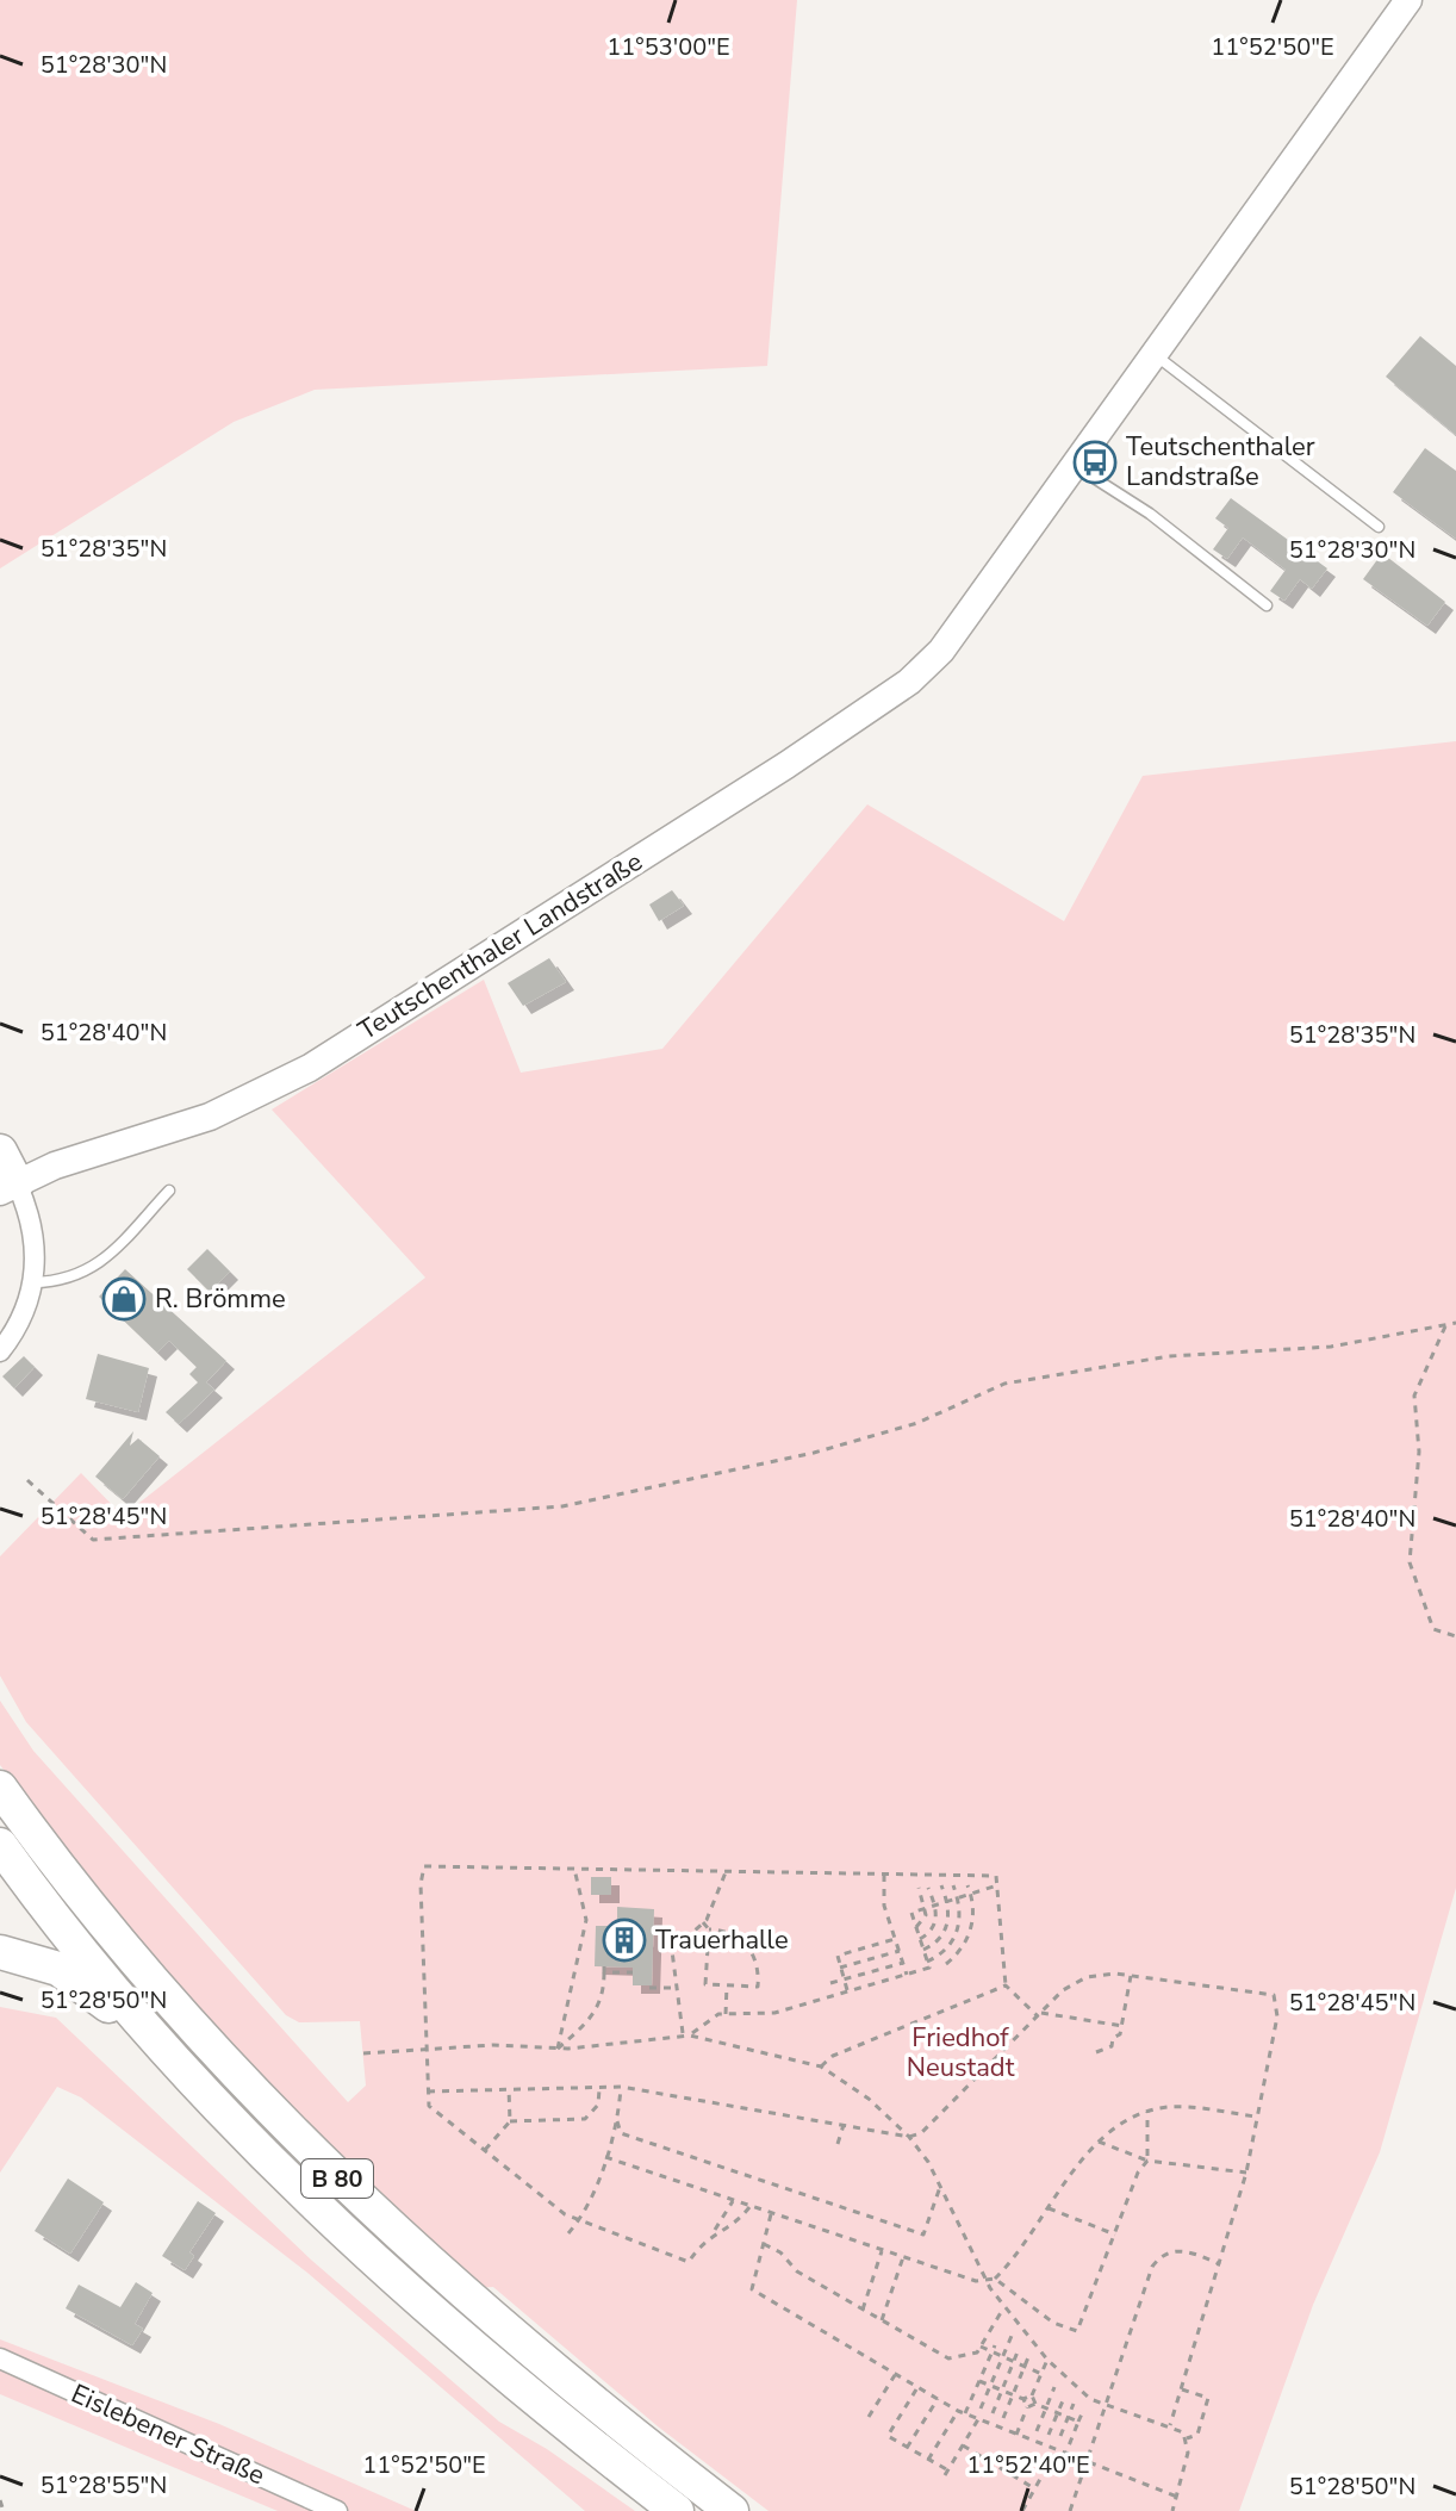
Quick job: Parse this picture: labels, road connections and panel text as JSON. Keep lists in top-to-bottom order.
{
  "streets": {
    "highway": ["B 80"],
    "street": ["Teutschenthaler Landstraße", "Eislebener Straße"]
  },
  "parks": ["Friedhof Neustadt"],
  "places": {
    "bus stop": ["Teutschenthaler Landstraße"],
    "shop": ["R. Brömme"],
    "building": ["Trauerhalle"]
  },
  "coordinates": [
    "11°53'00\"E",
    "11°52'50\"E",
    "51°28'30\"N",
    "51°28'35\"N",
    "51°28'40\"N",
    "51°28'45\"N",
    "51°28'50\"N",
    "11°52'40\"E",
    "51°28'55\"N"
  ]
}
